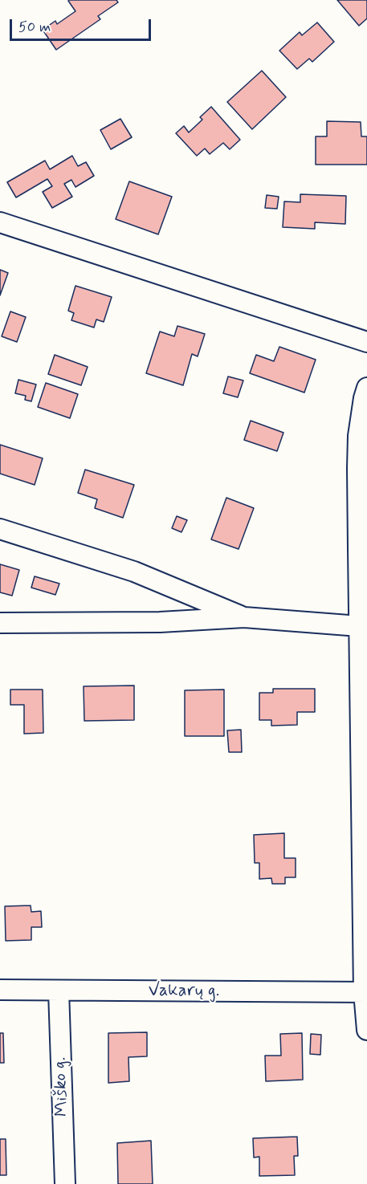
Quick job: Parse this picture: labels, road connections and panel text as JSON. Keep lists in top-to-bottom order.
{
  "streets": {
    "street": ["Vakarų g.", "Miško g."]
  },
  "crossings": [
    ["Vakarų g.", "Miško g."]
  ],
  "scale_bar": "50 m"
}
